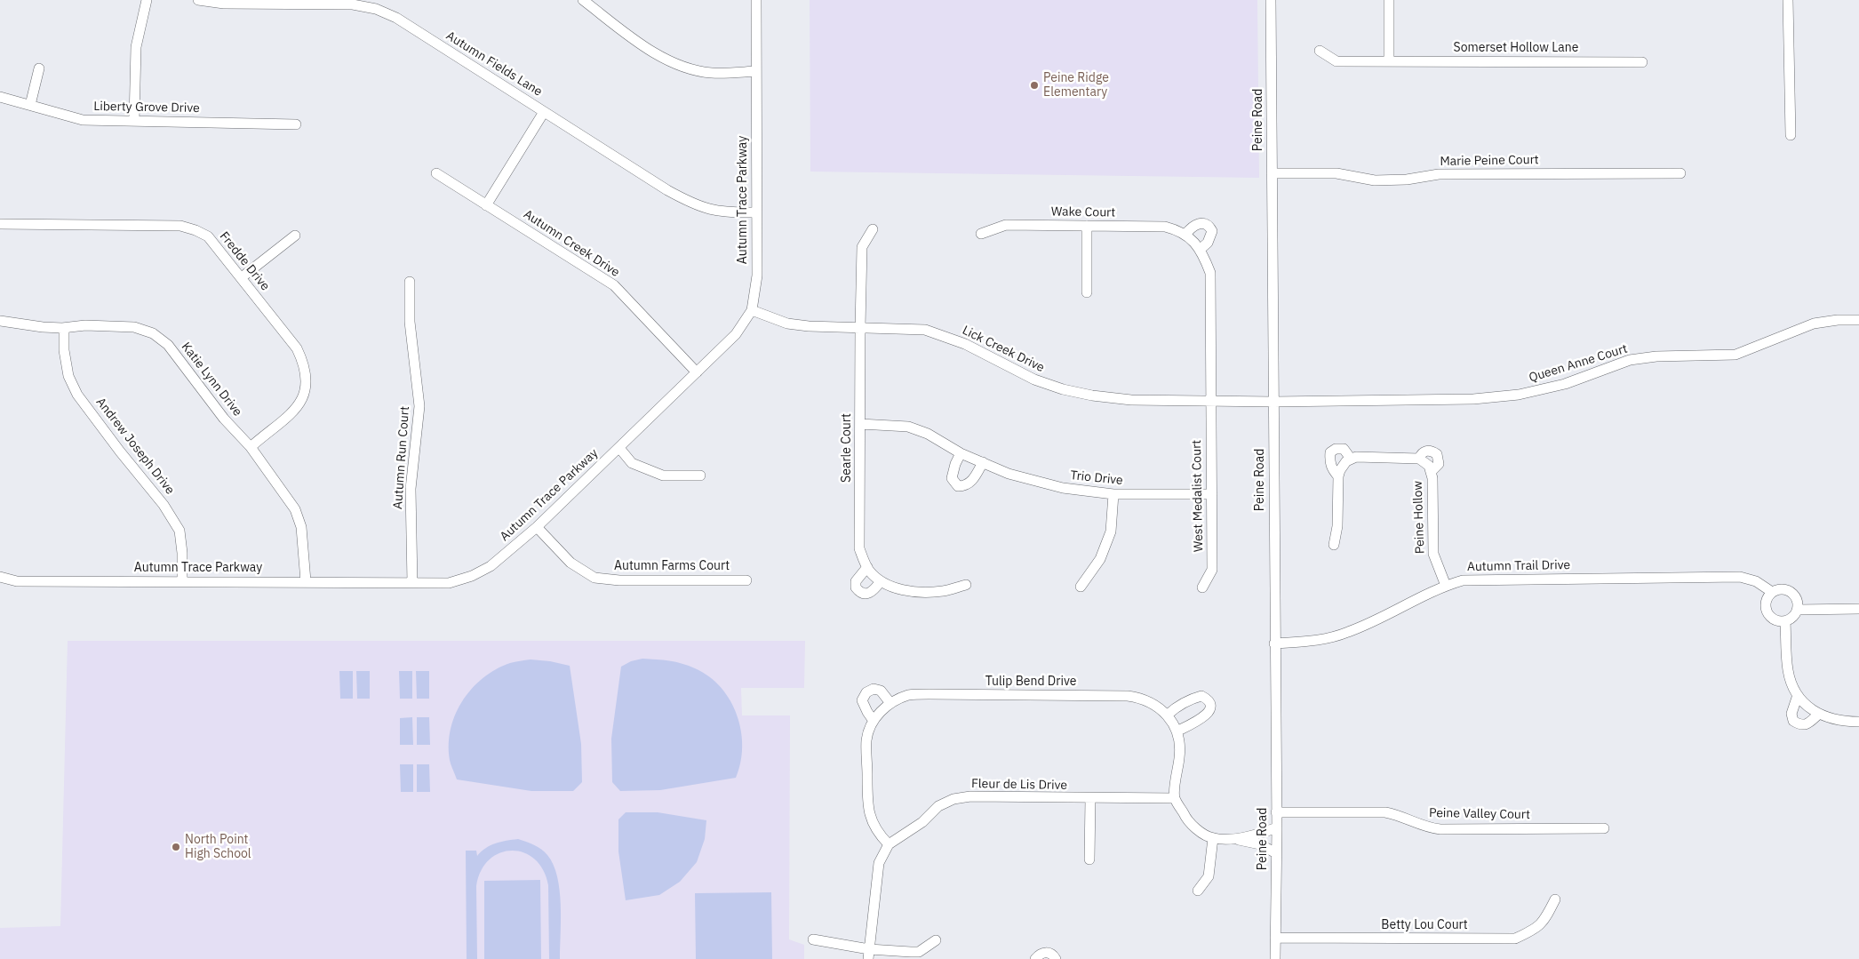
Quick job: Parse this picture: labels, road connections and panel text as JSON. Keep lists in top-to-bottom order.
{
  "streets": {
    "street": [
      "Somerset Hollow Lane",
      "Autumn Fields Lane",
      "Liberty Grove Drive",
      "Peine Road",
      "Marie Peine Court",
      "Autumn Trace Parkway",
      "Wake Court",
      "Autumn Creek Drive",
      "Fredde Drive",
      "Lick Creek Drive",
      "Queen Anne Court",
      "Katie Lynn Drive",
      "Andrew Joseph Drive",
      "Searle Court",
      "Autumn Run Court",
      "Trio Drive",
      "West Medalist Court",
      "Peine Hollow",
      "Autumn Farms Court",
      "Autumn Trail Drive",
      "Tulip Bend Drive",
      "Fleur de Lis Drive",
      "Peine Valley Court",
      "Betty Lou Court"
    ]
  },
  "crossings": [
    ["Autumn Fields Lane", "Autumn Trace Parkway"],
    ["Peine Road", "Marie Peine Court"],
    ["Peine Road", "Lick Creek Drive"],
    ["Peine Road", "Queen Anne Court"],
    ["Peine Road", "Autumn Trail Drive"],
    ["Peine Road", "Peine Valley Court"],
    ["Peine Road", "Betty Lou Court"],
    ["Autumn Trace Parkway", "Autumn Creek Drive"],
    ["Autumn Trace Parkway", "Lick Creek Drive"],
    ["Autumn Trace Parkway", "Katie Lynn Drive"],
    ["Autumn Trace Parkway", "Andrew Joseph Drive"],
    ["Autumn Trace Parkway", "Autumn Run Court"],
    ["Autumn Trace Parkway", "Autumn Farms Court"],
    ["Wake Court", "Lick Creek Drive"],
    ["Wake Court", "West Medalist Court"],
    ["Fredde Drive", "Katie Lynn Drive"],
    ["Lick Creek Drive", "Queen Anne Court"],
    ["Lick Creek Drive", "Searle Court"],
    ["Lick Creek Drive", "West Medalist Court"],
    ["Katie Lynn Drive", "Andrew Joseph Drive"],
    ["Searle Court", "Trio Drive"],
    ["Trio Drive", "West Medalist Court"],
    ["Peine Hollow", "Autumn Trail Drive"],
    ["Tulip Bend Drive", "Fleur de Lis Drive"]
  ],
  "places": ["Peine Ridge Elementary", "North Point High School"]
}
